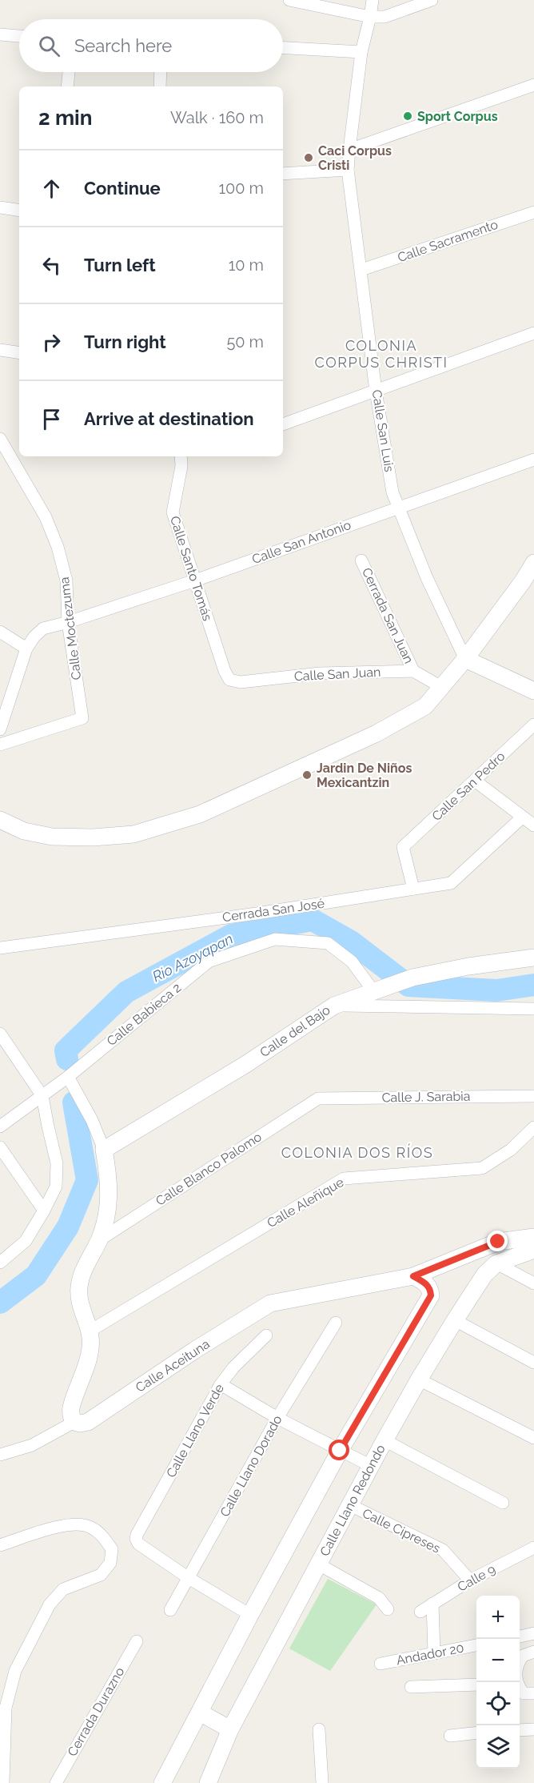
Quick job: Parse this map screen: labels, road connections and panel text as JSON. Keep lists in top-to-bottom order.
{
  "streets": {
    "street": [
      "Calle Sacramento",
      "Calle San Luis",
      "Calle San Antonio",
      "Calle Santo Tomás",
      "Cerrada San Juan",
      "Calle Moctezuma",
      "Calle San Juan",
      "Calle San Pedro",
      "Cerrada San José",
      "Calle Babieca 2",
      "Calle del Bajo",
      "Calle J. Sarabia",
      "Calle Blanco Palomo",
      "Calle Aleñique",
      "Calle Aceituna",
      "Calle Llano Verde",
      "Calle Llano Dorado",
      "Calle Llano Redondo",
      "Calle Cipreses",
      "Calle 9",
      "Andador 20",
      "Cerrada Durazno"
    ]
  },
  "crossings": [
    ["Calle Sacramento", "Calle San Luis"],
    ["Calle San Luis", "Calle San Antonio"],
    ["Calle San Antonio", "Calle Santo Tomás"],
    ["Calle San Antonio", "Calle Moctezuma"],
    ["Calle Santo Tomás", "Calle San Juan"],
    ["Cerrada San Juan", "Calle San Juan"],
    ["Calle San Pedro", "Cerrada San José"],
    ["Calle Babieca 2", "Calle del Bajo"],
    ["Calle J. Sarabia", "Calle Blanco Palomo"],
    ["Calle Llano Verde", "Calle Llano Dorado"],
    ["Calle Llano Redondo", "Calle Cipreses"],
    ["Calle Cipreses", "Calle 9"]
  ],
  "districts": ["COLONIA CORPUS CHRISTI", "COLONIA DOS RÍOS"],
  "water": ["Rio Azoyapan"],
  "places": ["Sport Corpus", "Caci Corpus Cristi", "Jardin De Niños Mexicantzin"],
  "page": {
    "search": "Search here",
    "heading": ["2 min", "Walk · 160 m"],
    "list": [
      ["Continue", "100 m"],
      ["Turn left", "10 m"],
      ["Turn right", "50 m"],
      "Arrive at destination"
    ],
    "map_buttons": ["+", "−"]
  }
}
